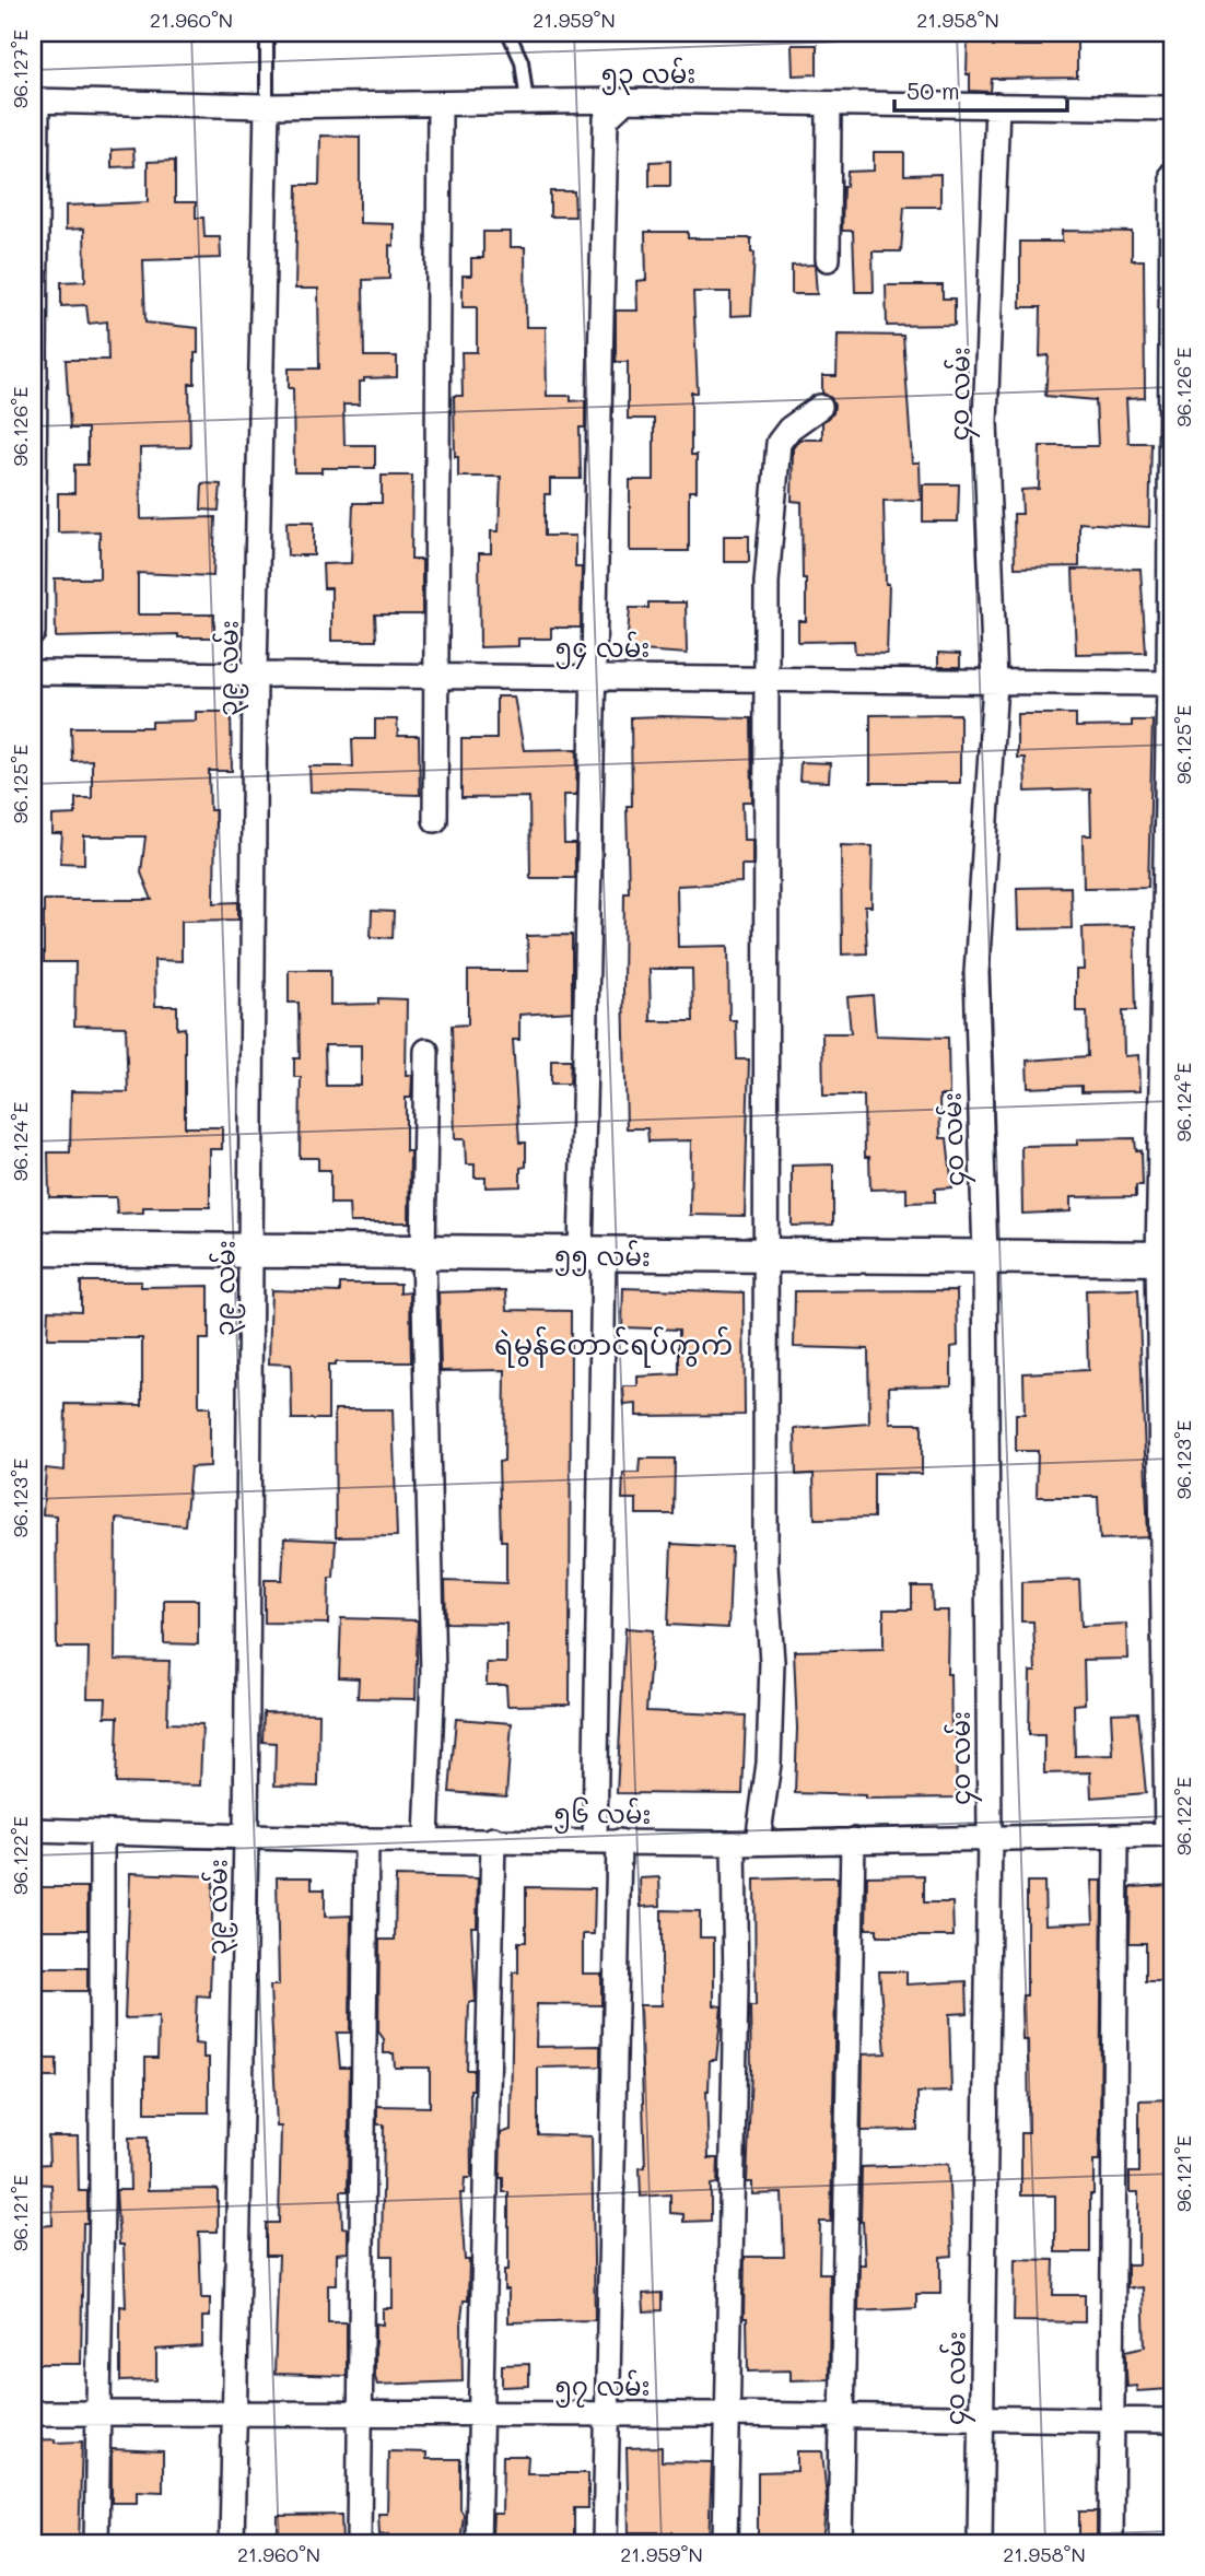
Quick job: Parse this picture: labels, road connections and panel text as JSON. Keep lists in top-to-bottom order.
{
  "streets": {
    "main road": ["၅၅ လမ်း"],
    "street": [
      "၅၃ လမ်း",
      "၄၀ လမ်း",
      "၅၄ လမ်း",
      "၃၉ လမ်း",
      "၅၆ လမ်း",
      "၅၇ လမ်း"
    ]
  },
  "crossings": [
    ["၅၃ လမ်း", "၄၀ လမ်း"],
    ["၅၃ လမ်း", "၃၉ လမ်း"],
    ["၄၀ လမ်း", "၅၄ လမ်း"],
    ["၄၀ လမ်း", "၅၅ လမ်း"],
    ["၄၀ လမ်း", "၅၆ လမ်း"],
    ["၄၀ လမ်း", "၅၇ လမ်း"],
    ["၅၄ လမ်း", "၃၉ လမ်း"],
    ["၃၉ လမ်း", "၅၅ လမ်း"],
    ["၃၉ လမ်း", "၅၆ လမ်း"],
    ["၃၉ လမ်း", "၅၇ လမ်း"]
  ],
  "districts": ["ရဲမွန်တောင်ရပ်ကွက်"],
  "scale_bar": "50 m",
  "coordinates": [
    "21.960°N",
    "21.959°N",
    "21.958°N",
    "96.127°E",
    "96.126°E",
    "96.125°E",
    "96.124°E",
    "96.123°E",
    "96.122°E",
    "96.121°E"
  ]
}
